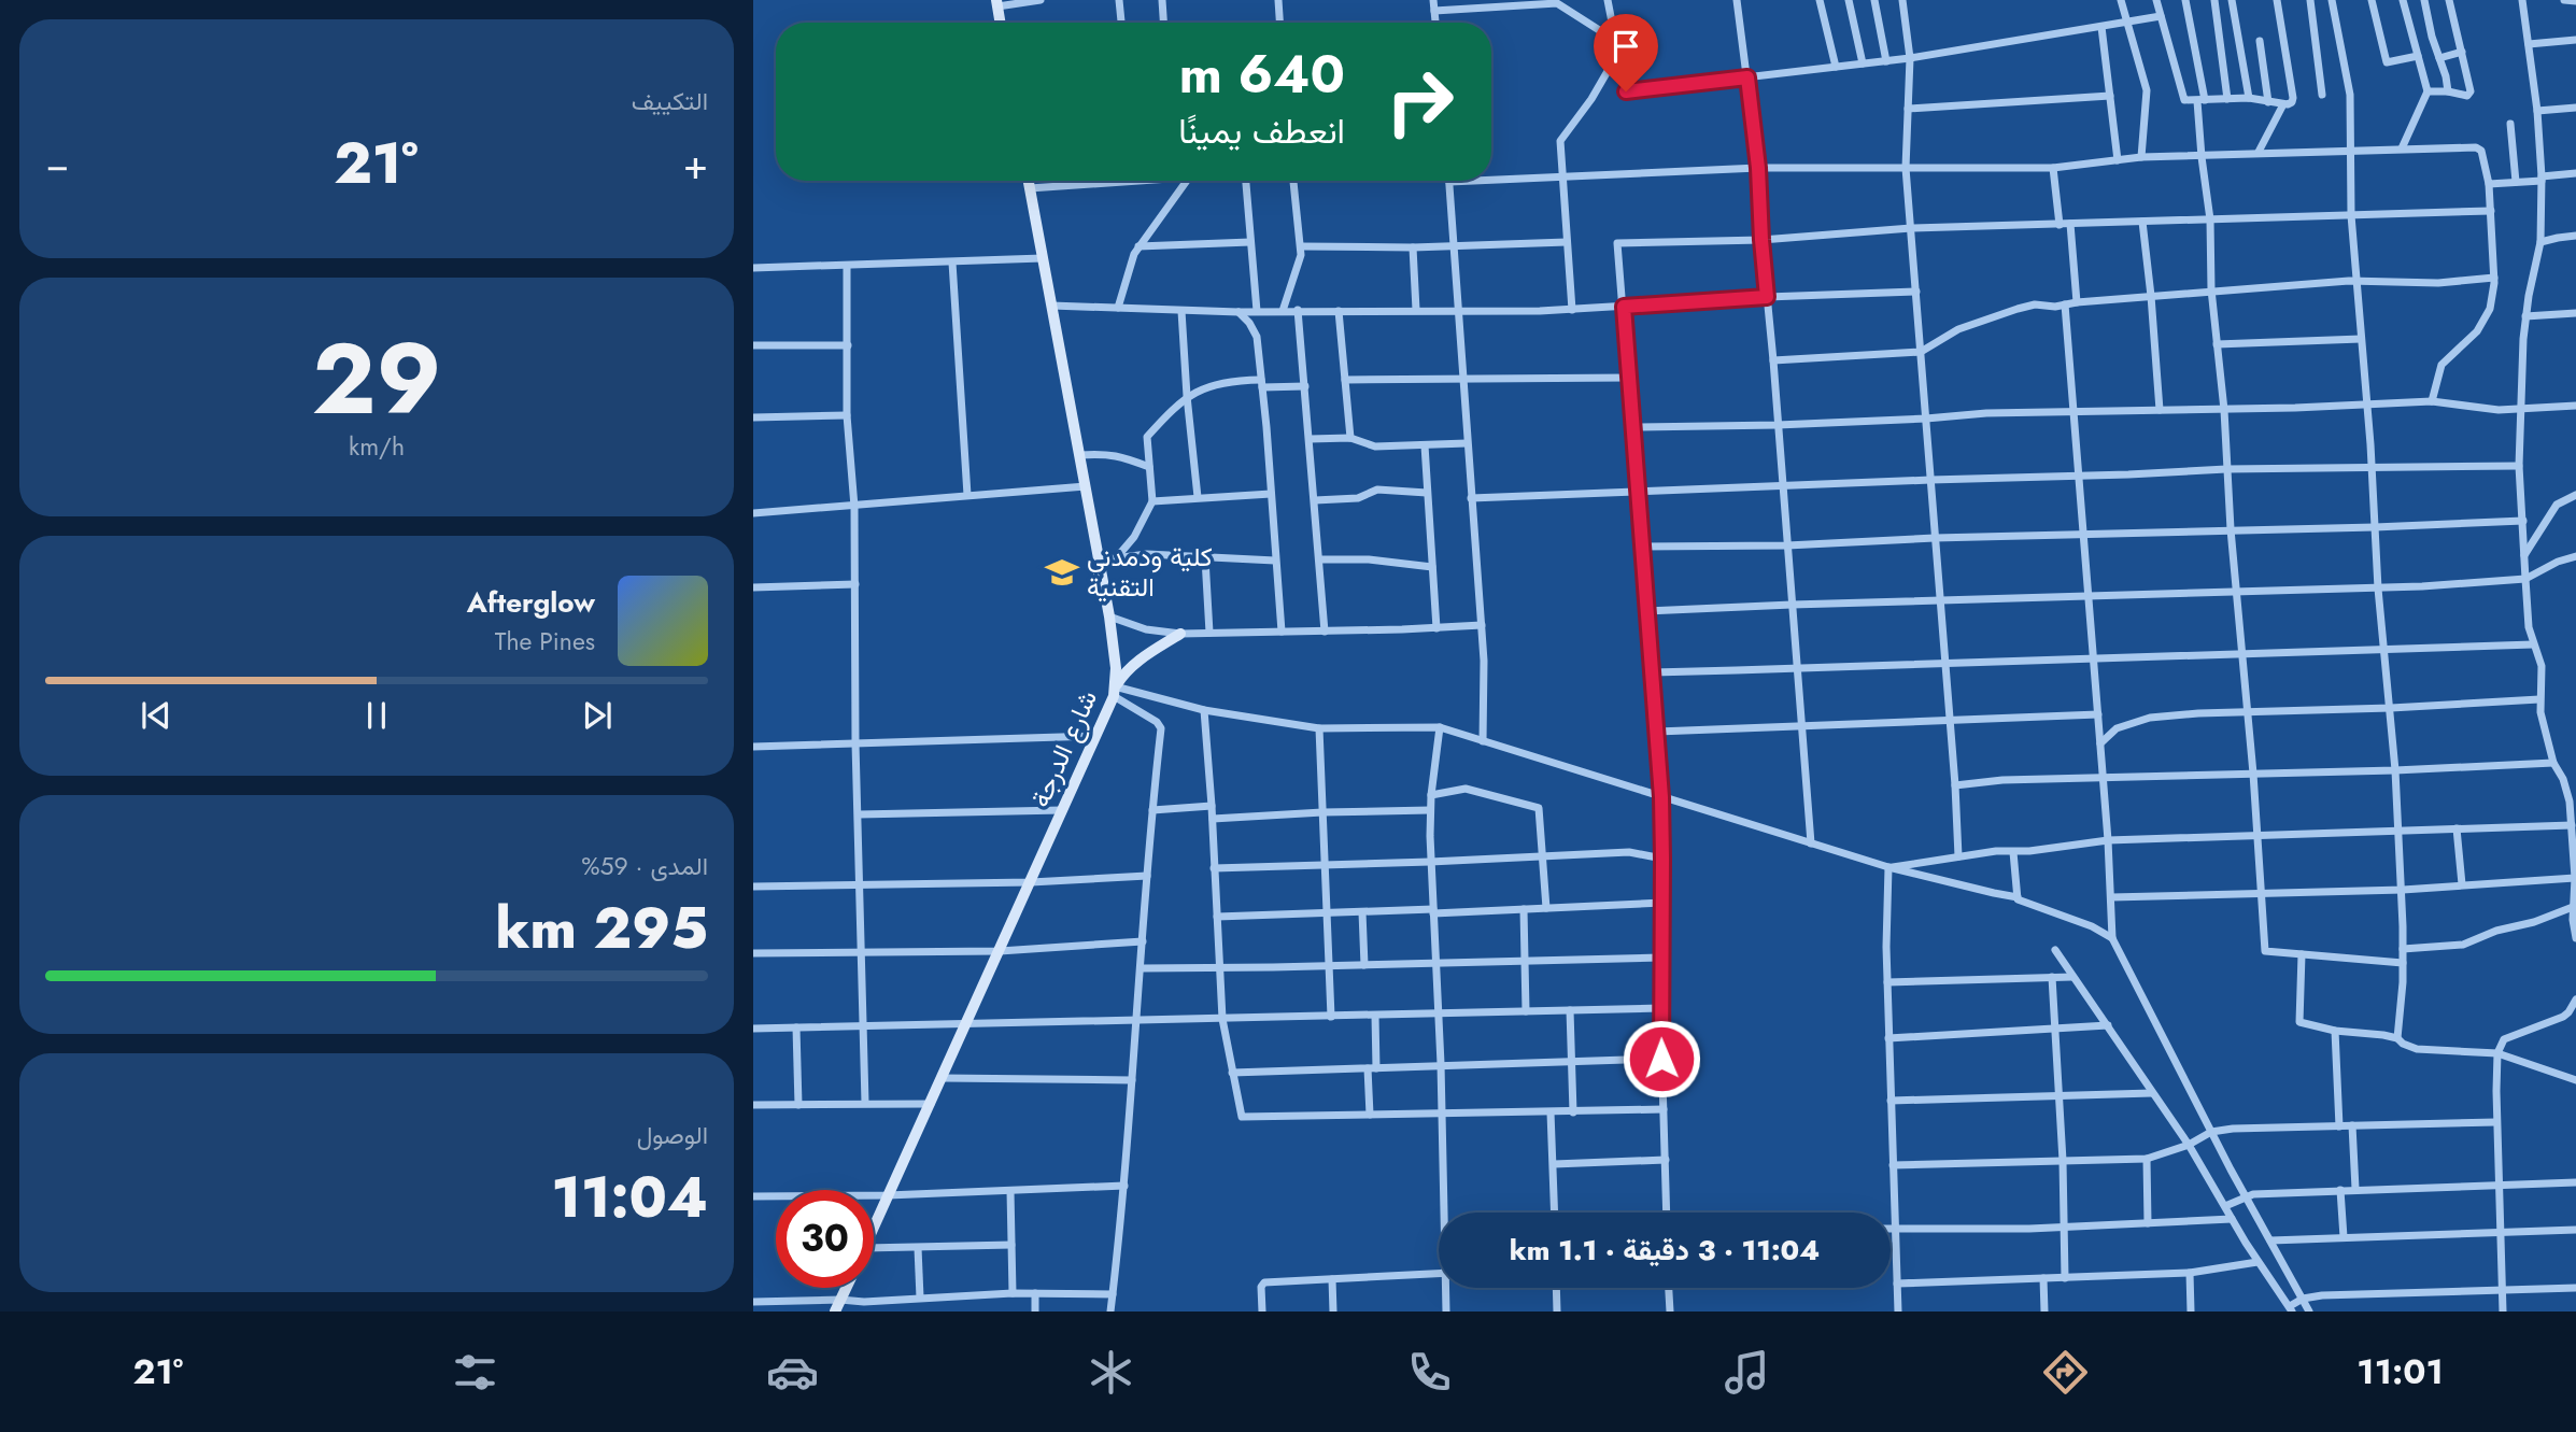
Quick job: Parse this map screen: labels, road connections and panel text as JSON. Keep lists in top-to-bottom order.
{
  "streets": {
    "street": ["شارع الدرجة"]
  },
  "places": {
    "school or university": ["كلية ودمدني التقنية"]
  },
  "page": {
    "tile": [
      "التكييف",
      ["29", "km/h"],
      ["المدى · 59%", "295 km"],
      ["الوصول", "11:04"]
    ],
    "turn": ["640 m", "انعطف يمينًا"],
    "heat": ["−", "21°", "+"],
    "song": ["Afterglow", "The Pines"],
    "limit": "30",
    "trip": "11:04 · 3 دقيقة · 1.1 km",
    "tabs": ["11:01", "21°"]
  }
}
